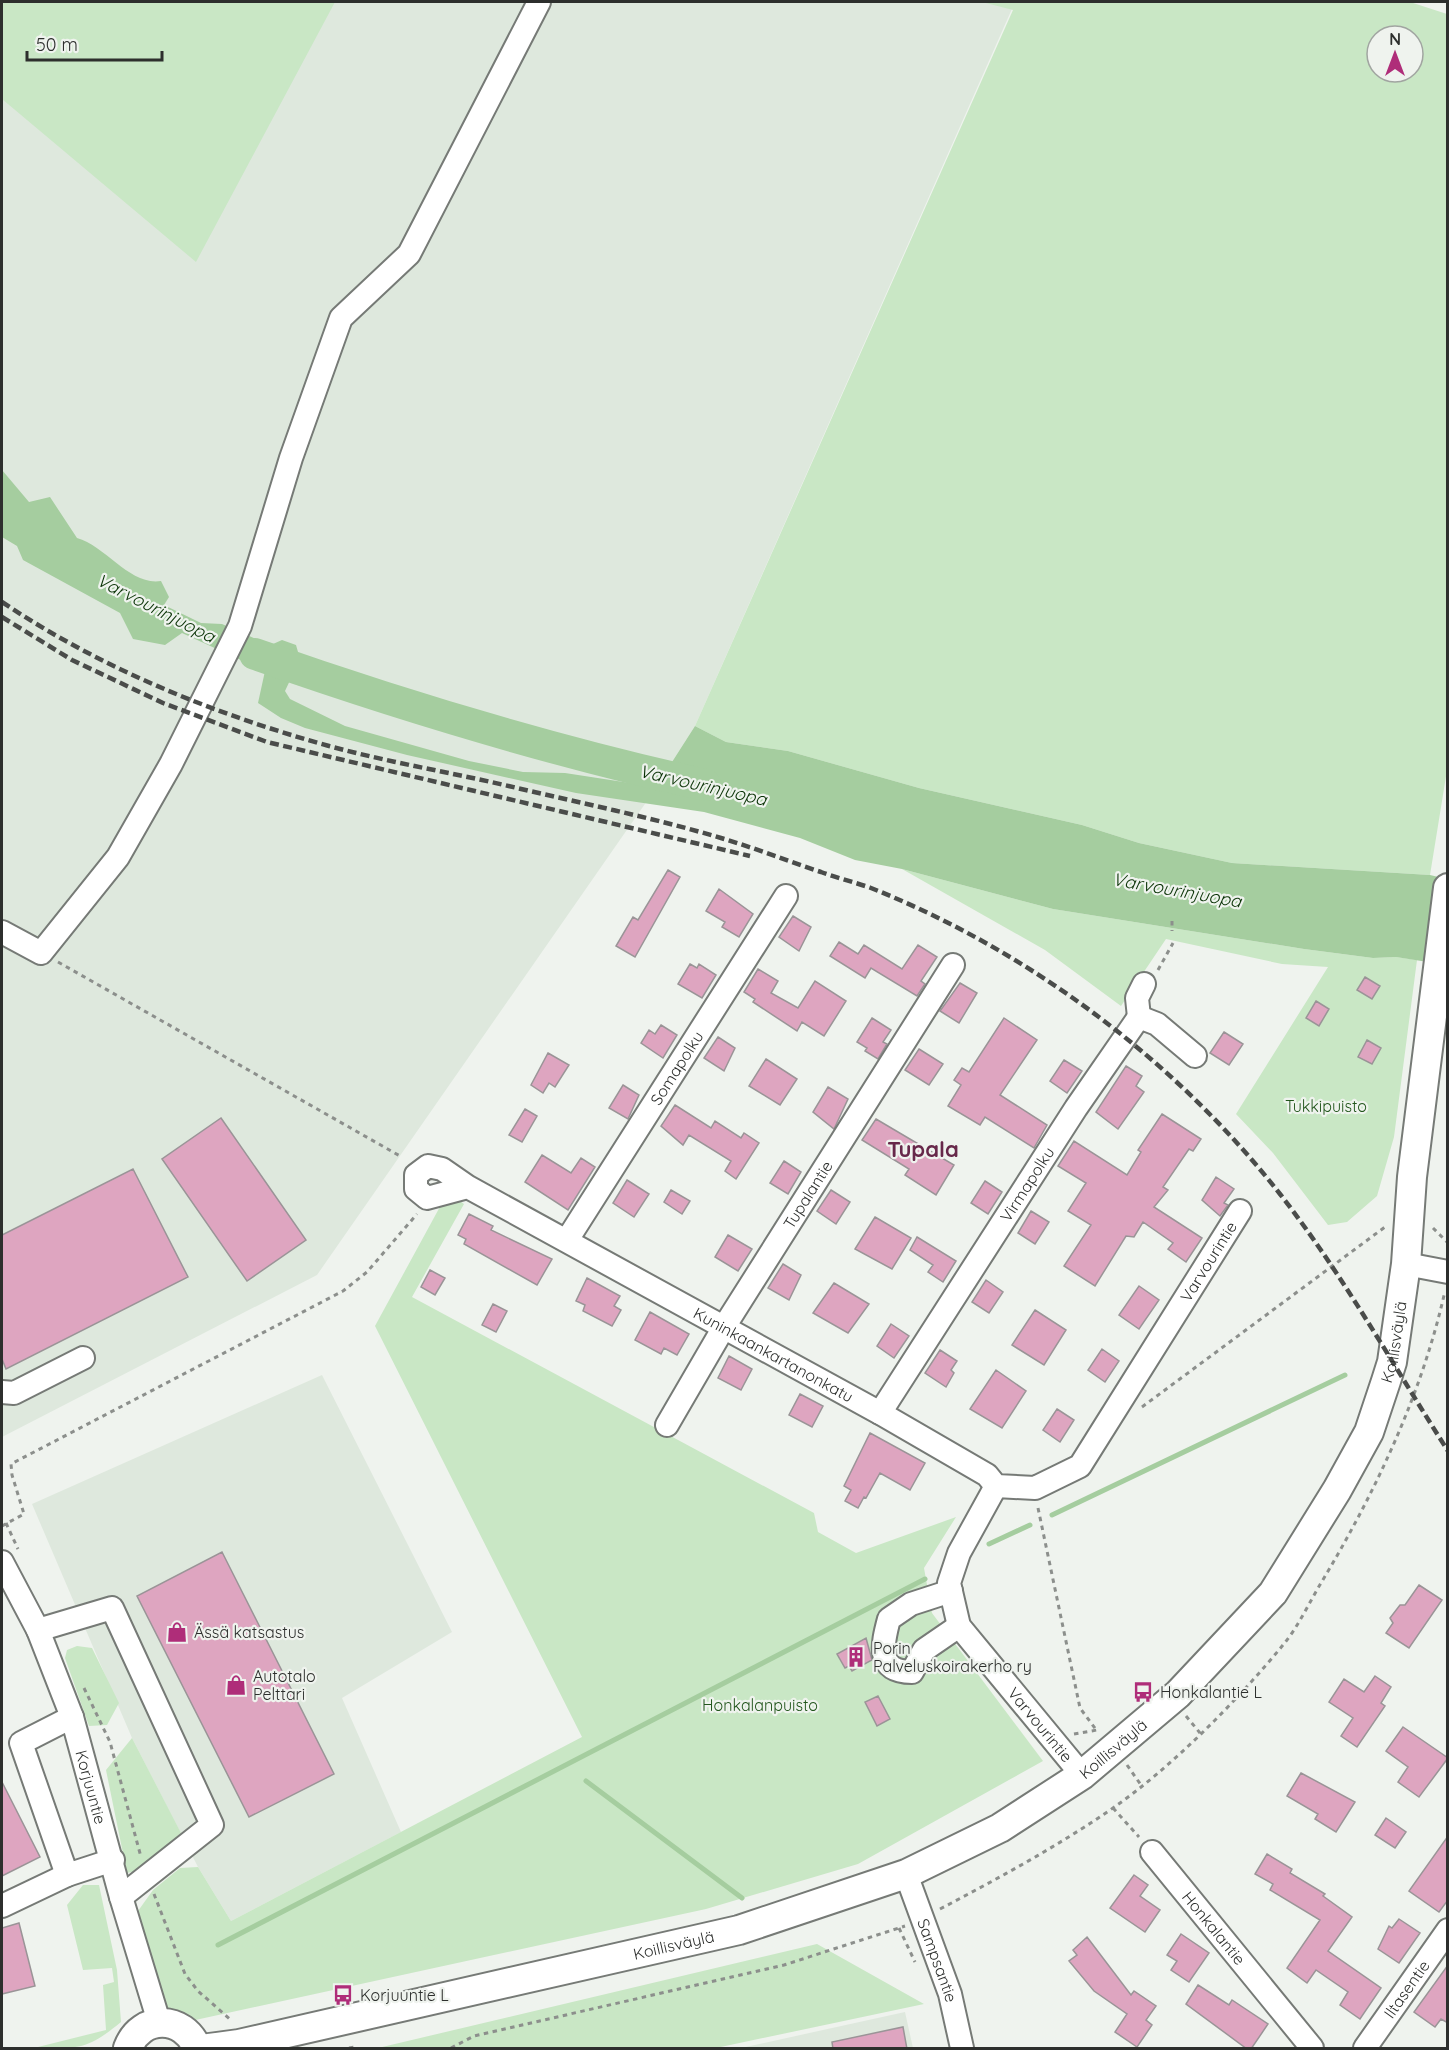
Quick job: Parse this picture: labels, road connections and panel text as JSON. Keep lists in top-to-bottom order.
{
  "streets": {
    "main road": ["Koillisväylä"],
    "street": [
      "Somapolku",
      "Virmapolku",
      "Tupalantie",
      "Varvourintie",
      "Kuninkaankartanonkatu",
      "Korjuuntie",
      "Honkalantie",
      "Sampsantie",
      "Iltasentie"
    ]
  },
  "crossings": [
    ["Somapolku", "Kuninkaankartanonkatu"],
    ["Virmapolku", "Kuninkaankartanonkatu"],
    ["Tupalantie", "Kuninkaankartanonkatu"],
    ["Varvourintie", "Koillisväylä"],
    ["Varvourintie", "Kuninkaankartanonkatu"],
    ["Koillisväylä", "Sampsantie"]
  ],
  "districts": ["Tupala"],
  "water": ["Varvourinjuopa"],
  "parks": ["Tukkipuisto", "Honkalanpuisto"],
  "places": {
    "shop": ["Ässä katsastus", "Autotalo Pelttari"],
    "building": ["Porin Palveluskoirakerho ry"],
    "bus stop": ["Honkalantie L", "Korjuuntie L"]
  },
  "scale_bar": "50 m",
  "north": "top"
}
